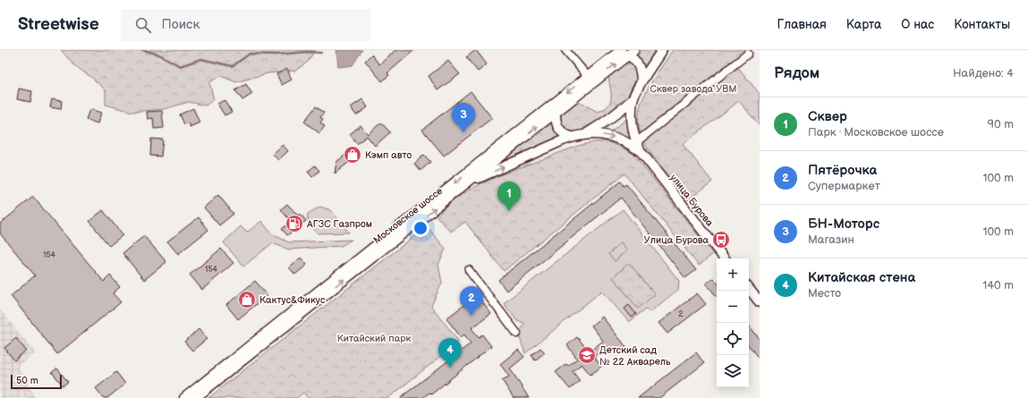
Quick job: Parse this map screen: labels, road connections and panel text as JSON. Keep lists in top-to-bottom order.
{
  "streets": {
    "main road": ["улица Бурова", "Московское шоссе"]
  },
  "parks": ["Сквер завода УВМ", "Китайский парк"],
  "places": {
    "shop": ["Кэмп авто", "Кактус&Фикус"],
    "fuel station": ["АГЗС Газпром"],
    "bus stop": ["Улица Бурова"],
    "school or university": ["Детский сад № 22 Акварель"]
  },
  "house_numbers": ["154", "154", "2"],
  "scale_bar": "50 m",
  "page": {
    "header": "Streetwise",
    "search": "Поиск",
    "nav": [
      "Главная",
      "Карта",
      "О нас",
      "Контакты"
    ],
    "heading": ["Рядом", "Найдено: 4"],
    "list": [
      {
        "mark": "1",
        "name": "Сквер",
        "note": "Парк · Московское шоссе",
        "value": "90 m"
      },
      {
        "mark": "2",
        "name": "Пятёрочка",
        "note": "Супермаркет",
        "value": "100 m"
      },
      {
        "mark": "3",
        "name": "БН-Моторс",
        "note": "Магазин",
        "value": "100 m"
      },
      {
        "mark": "4",
        "name": "Китайская стена",
        "note": "Место",
        "value": "140 m"
      }
    ],
    "pins": [
      "3",
      "1",
      "2",
      "4"
    ],
    "map_buttons": ["+", "−"],
    "scale": "50 m"
  }
}
